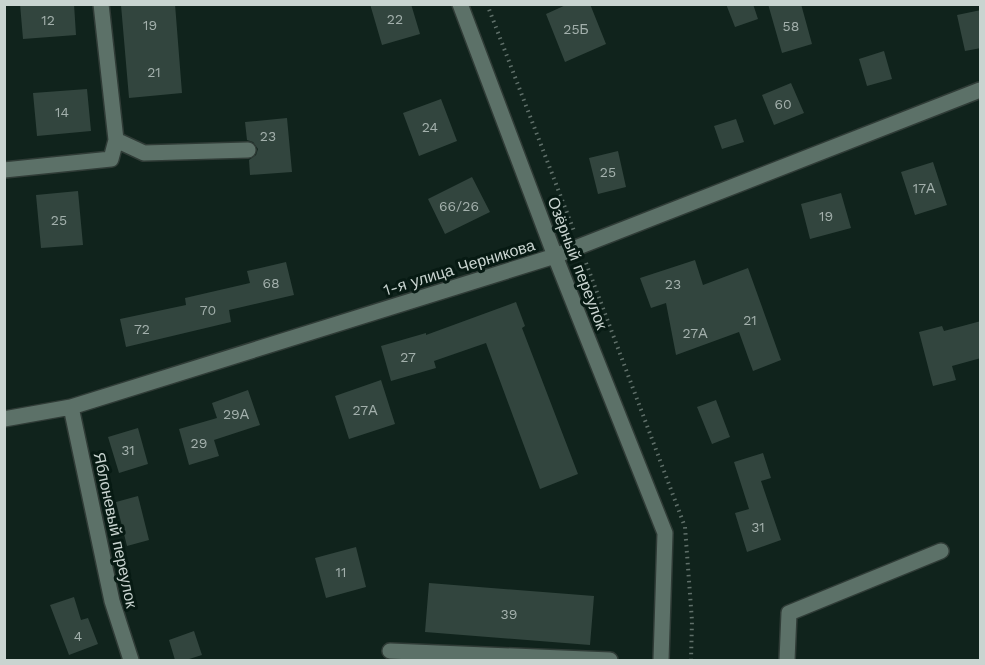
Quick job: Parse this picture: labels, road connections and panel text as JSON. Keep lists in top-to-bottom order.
{
  "streets": {
    "street": ["Озёрный переулок", "1-я улица Черникова", "Яблоневый переулок"]
  },
  "crossings": [
    ["Озёрный переулок", "1-я улица Черникова"],
    ["1-я улица Черникова", "Яблоневый переулок"]
  ],
  "house_numbers": [
    "22",
    "12",
    "19",
    "58",
    "25Б",
    "21",
    "60",
    "14",
    "24",
    "23",
    "25",
    "17А",
    "66/26",
    "19",
    "25",
    "68",
    "23",
    "70",
    "21",
    "72",
    "27А",
    "27",
    "27А",
    "29А",
    "29",
    "31",
    "31",
    "11",
    "39",
    "4"
  ]
}
